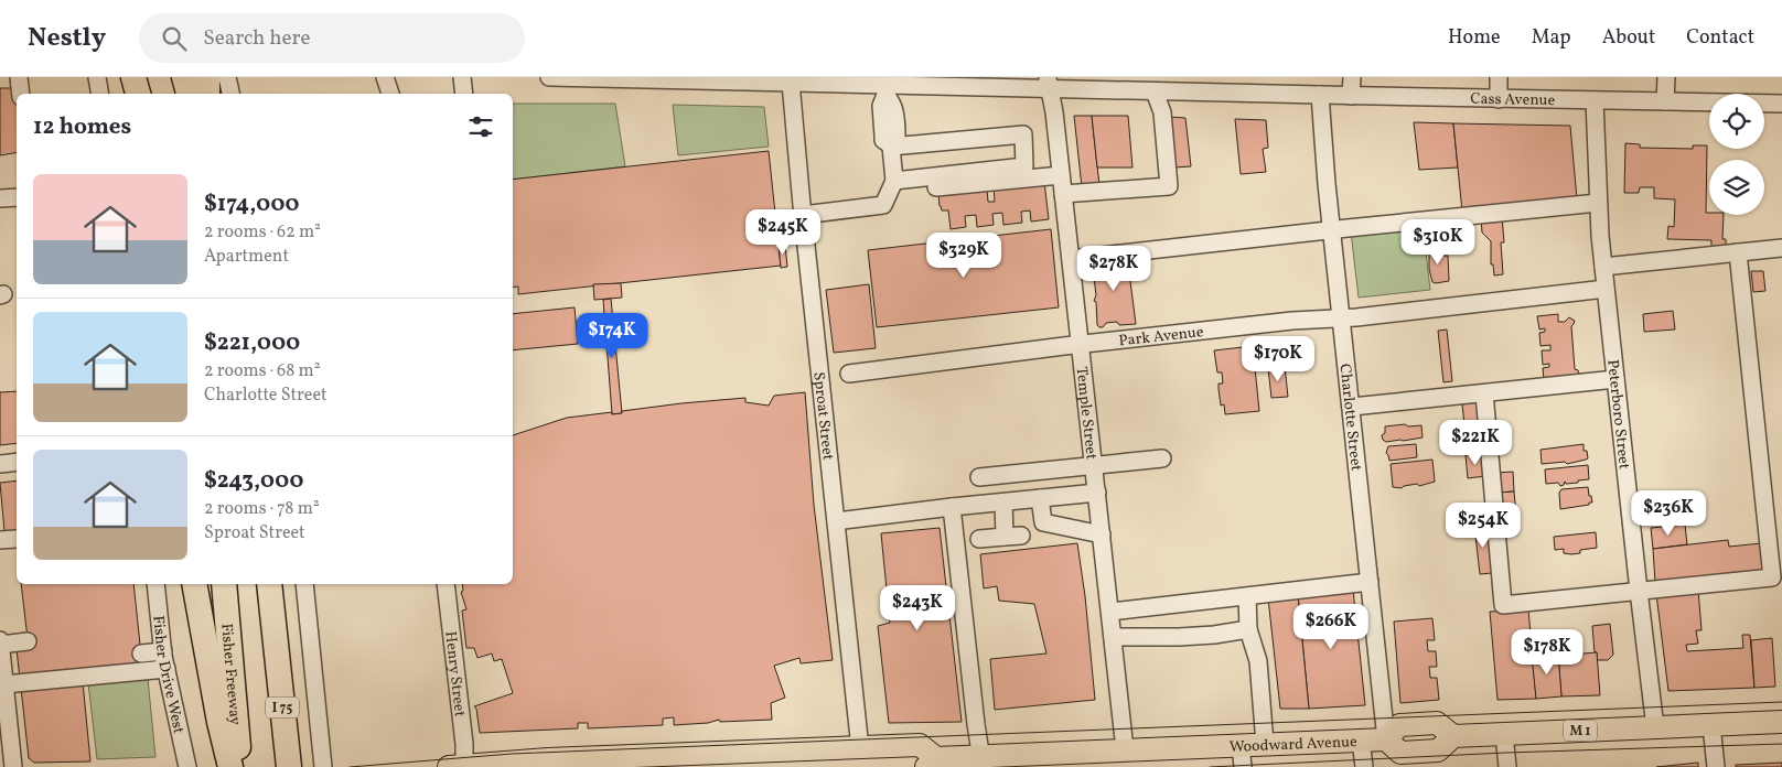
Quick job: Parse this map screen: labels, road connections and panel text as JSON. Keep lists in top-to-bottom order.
{
  "streets": {
    "highway": ["Fisher Freeway", "I 75"],
    "main road": ["M 1", "Woodward Avenue"],
    "street": [
      "Cass Avenue",
      "Park Avenue",
      "Temple Street",
      "Peterboro Street",
      "Sproat Street",
      "Charlotte Street",
      "Henry Street",
      "Fisher Drive West"
    ]
  },
  "crossings": [
    ["Cass Avenue", "Temple Street"],
    ["Cass Avenue", "Peterboro Street"],
    ["Cass Avenue", "Sproat Street"],
    ["Cass Avenue", "Charlotte Street"],
    ["Park Avenue", "Temple Street"],
    ["Park Avenue", "Peterboro Street"],
    ["Park Avenue", "Charlotte Street"],
    ["Temple Street", "Woodward Avenue"],
    ["Peterboro Street", "M 1"],
    ["Sproat Street", "Woodward Avenue"],
    ["Charlotte Street", "M 1"],
    ["Charlotte Street", "Woodward Avenue"],
    ["Henry Street", "Woodward Avenue"],
    ["M 1", "Woodward Avenue"]
  ],
  "page": {
    "header": "Nestly",
    "search": "Search here",
    "nav": [
      "Home",
      "Map",
      "About",
      "Contact"
    ],
    "heading": "12 homes",
    "list": [
      {
        "name": "$174,000",
        "note": "2 rooms · 62 m² · Apartment"
      },
      {
        "name": "$221,000",
        "note": "2 rooms · 68 m² · Charlotte Street"
      },
      {
        "name": "$243,000",
        "note": "2 rooms · 78 m² · Sproat Street"
      }
    ],
    "price": [
      "$245K",
      "$310K",
      "$329K",
      "$278K",
      "$174K",
      "$170K",
      "$221K",
      "$236K",
      "$254K",
      "$243K",
      "$266K",
      "$178K"
    ]
  }
}
